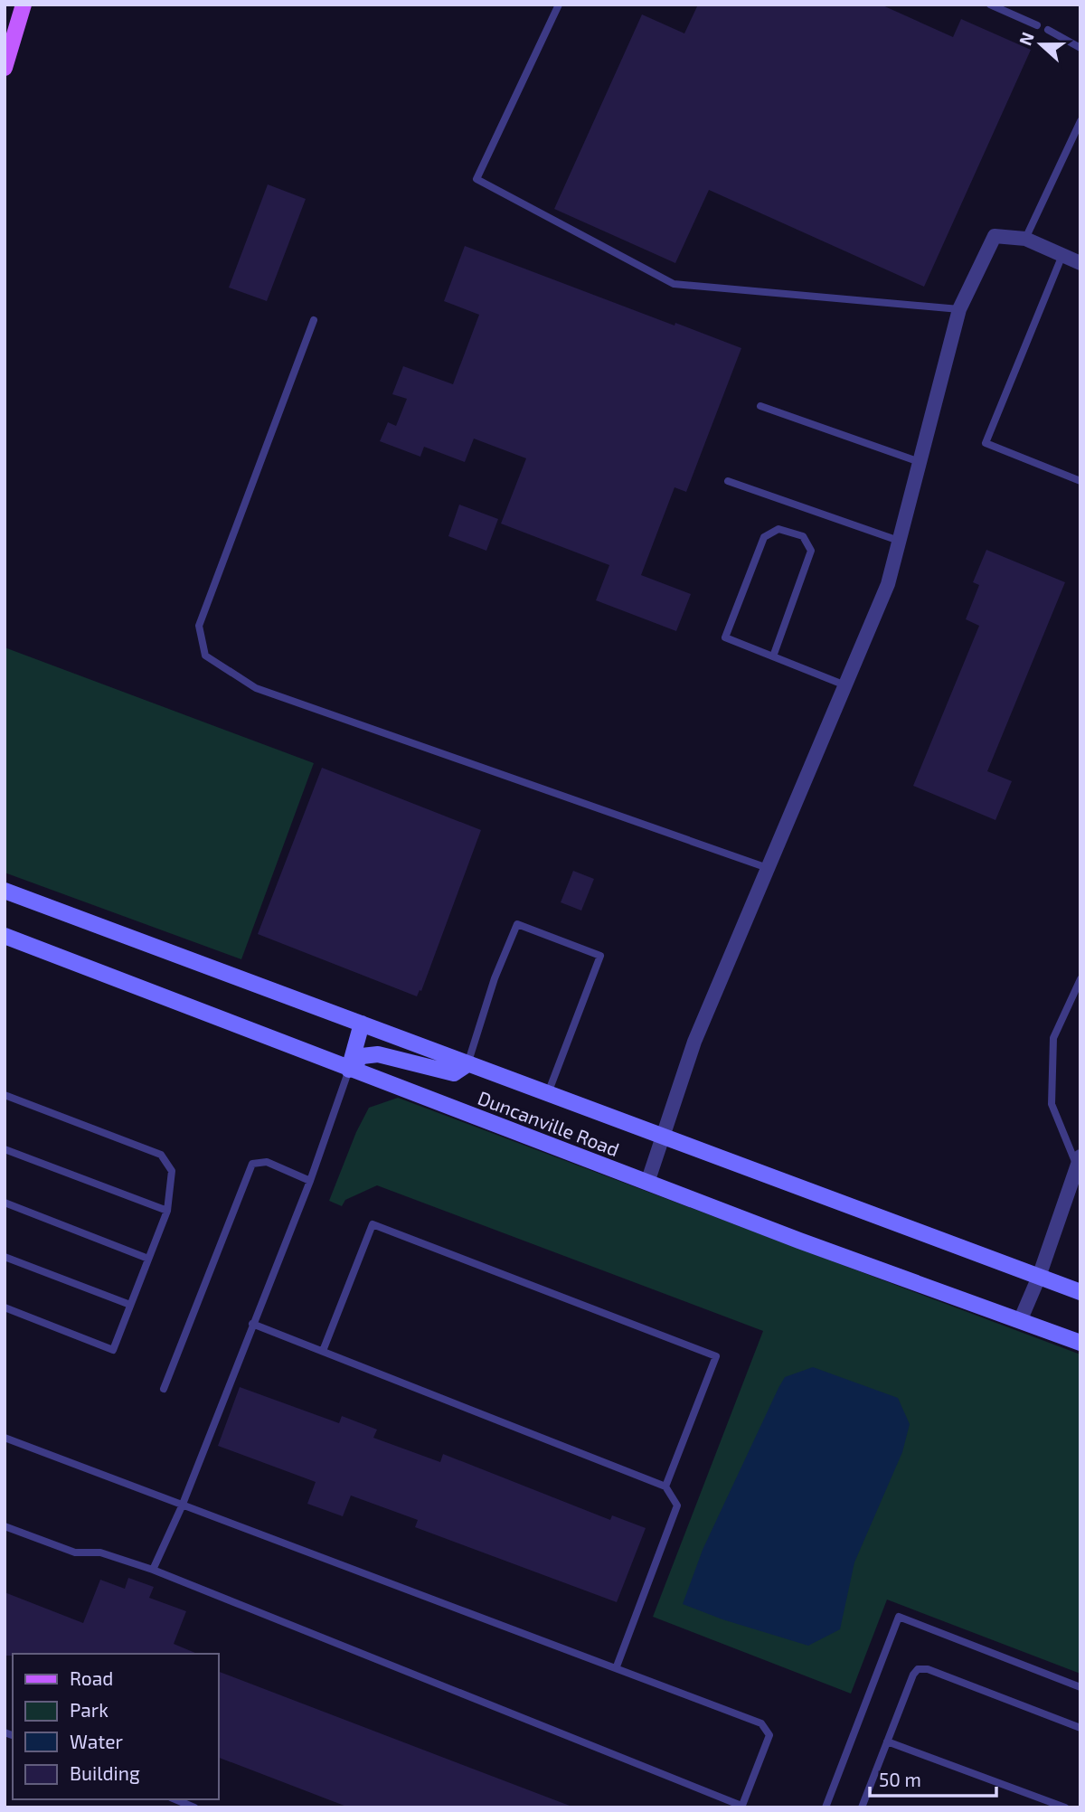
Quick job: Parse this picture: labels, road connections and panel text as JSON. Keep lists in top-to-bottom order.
{
  "streets": {
    "main road": ["Duncanville Road"]
  },
  "legend": [
    "Road",
    "Park",
    "Water",
    "Building"
  ],
  "scale_bar": "50 m",
  "north": "left"
}
